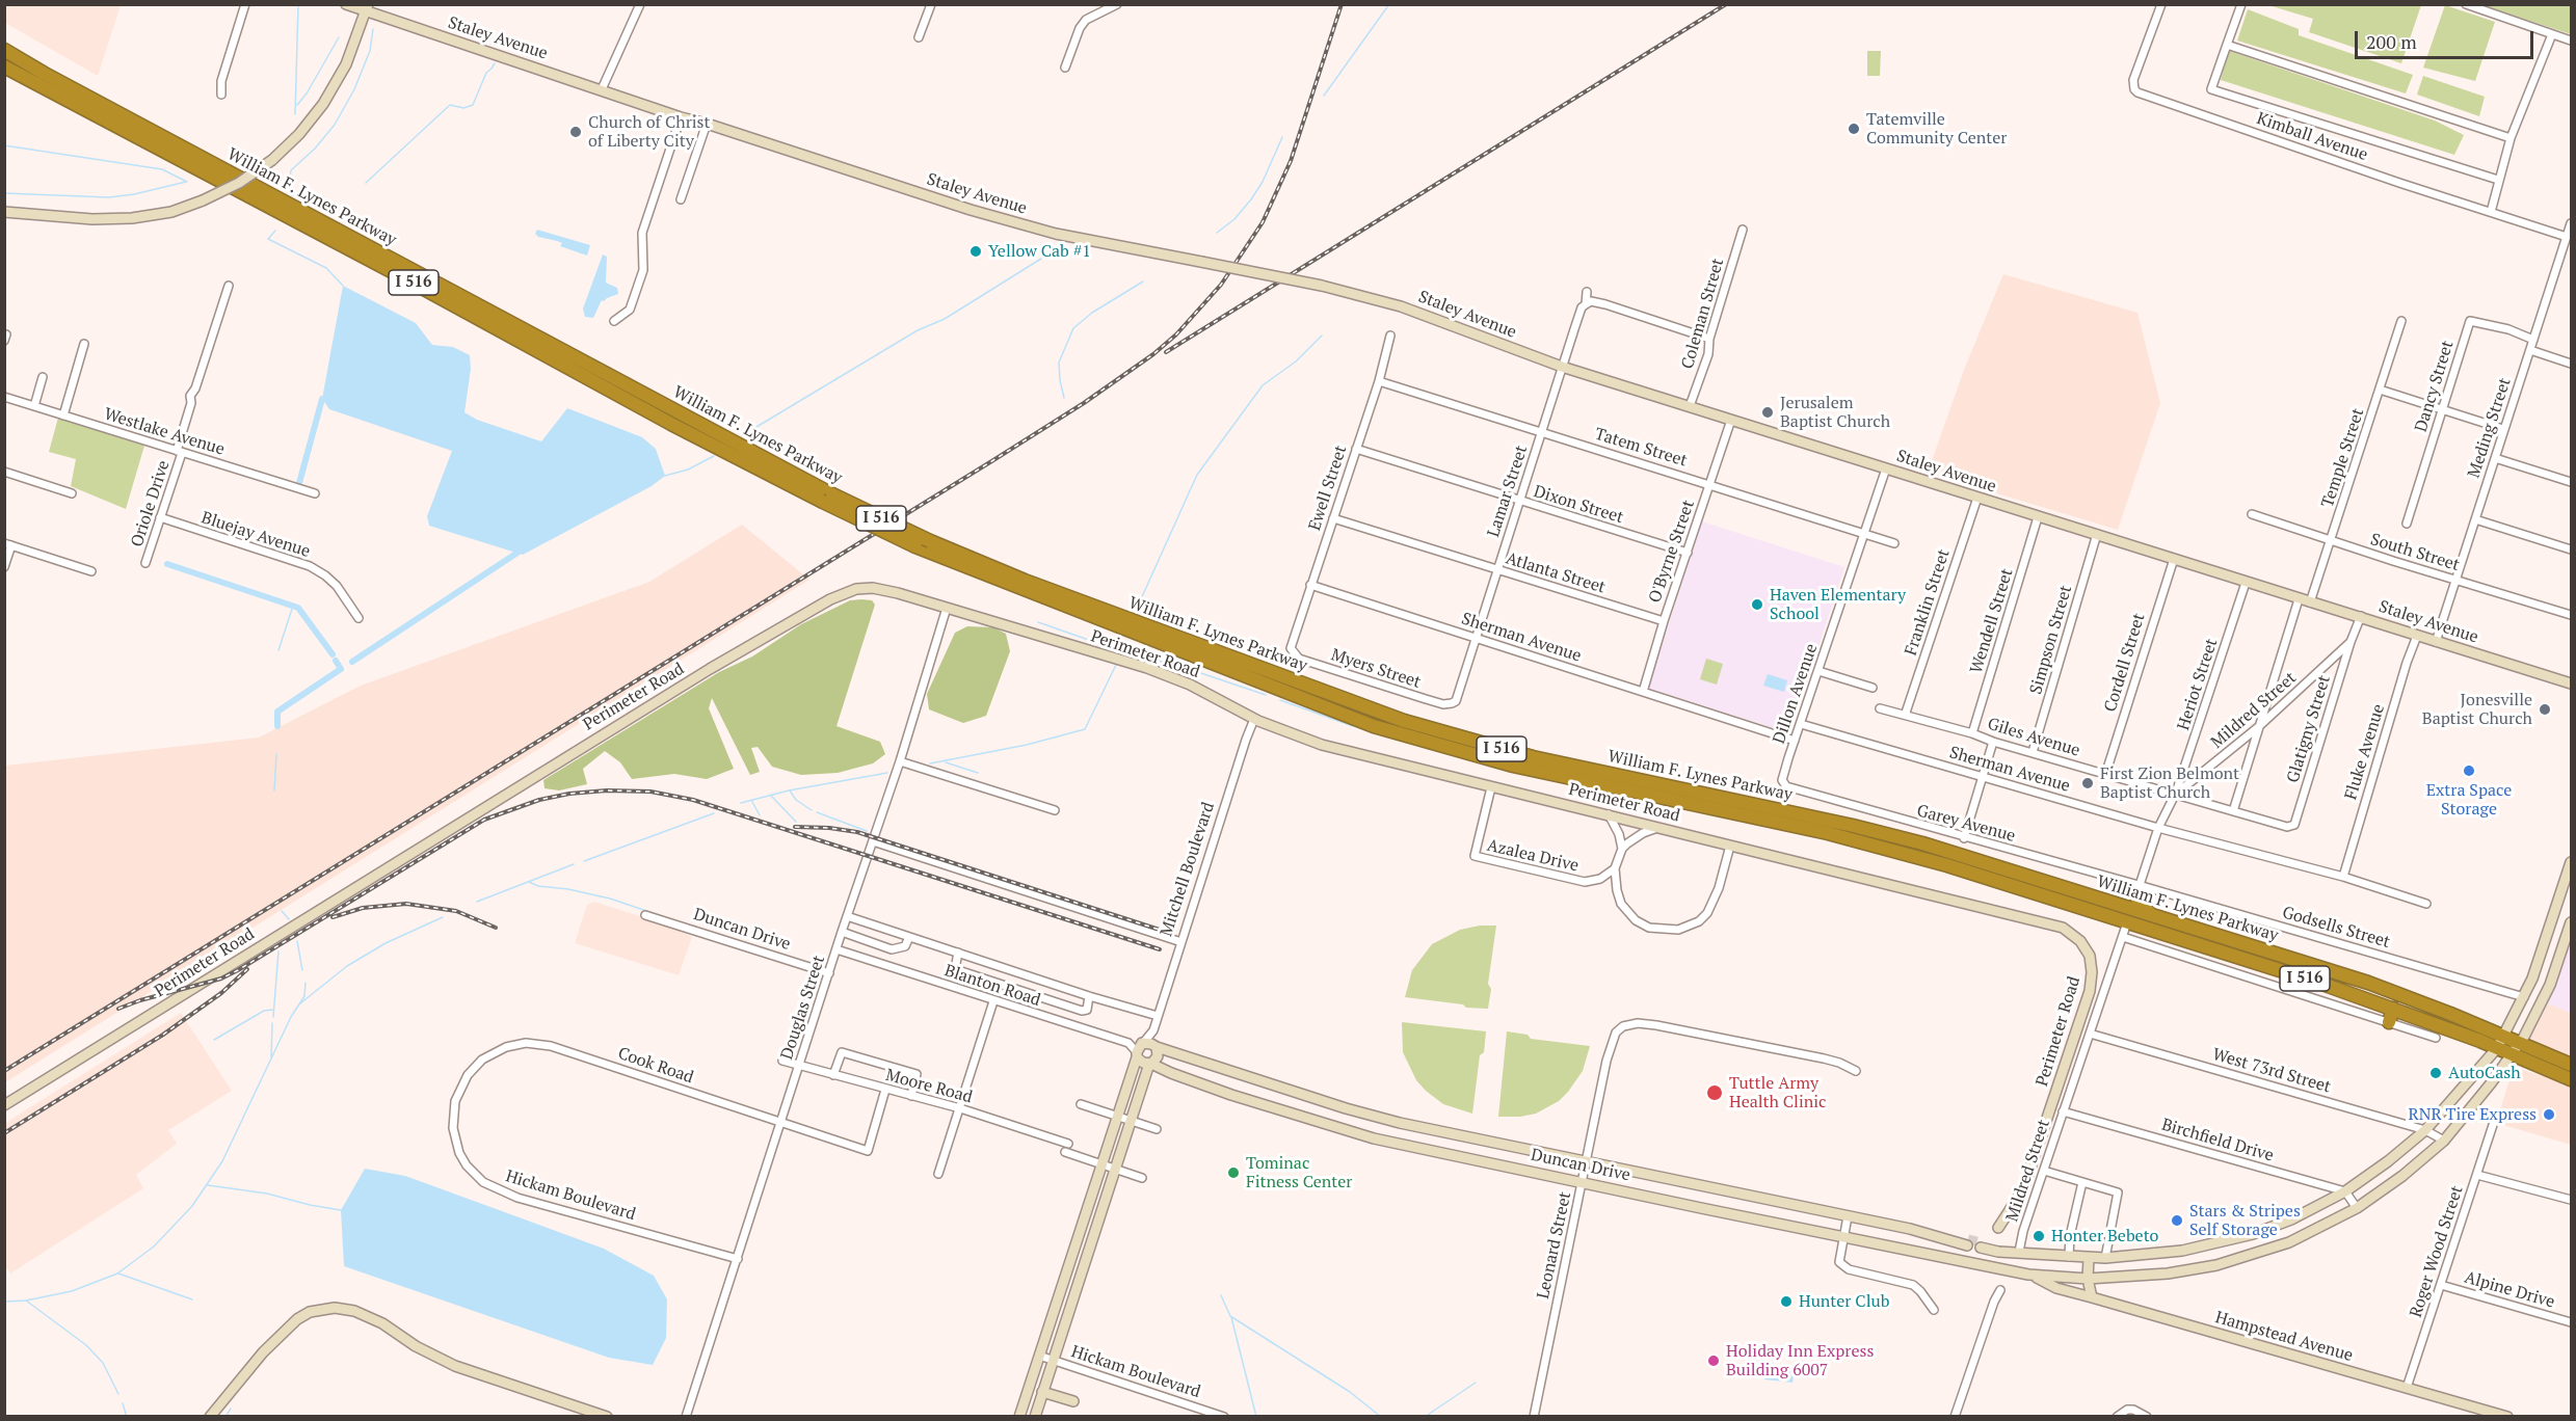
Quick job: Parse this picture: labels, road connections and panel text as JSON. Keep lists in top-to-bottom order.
{
  "streets": {
    "highway": ["William F. Lynes Parkway", "I 516"],
    "street": [
      "Staley Avenue",
      "Kimball Avenue",
      "Coleman Street",
      "Dancy Street",
      "Meding Street",
      "Westlake Avenue",
      "Tatem Street",
      "Temple Street",
      "Ewell Street",
      "Lamar Street",
      "Oriole Drive",
      "Dixon Street",
      "Bluejay Avenue",
      "O'Byrne Street",
      "South Street",
      "Atlanta Street",
      "Franklin Street",
      "Wendell Street",
      "Sherman Avenue",
      "Simpson Street",
      "Perimeter Road",
      "Cordell Street",
      "Myers Street",
      "Heriot Street",
      "Dillon Avenue",
      "Mildred Street",
      "Glatigny Street",
      "Giles Avenue",
      "Fluke Avenue",
      "Garey Avenue",
      "Azalea Drive",
      "Mitchell Boulevard",
      "Godsells Street",
      "Duncan Drive",
      "Blanton Road",
      "Douglas Street",
      "Cook Road",
      "West 73rd Street",
      "Moore Road",
      "Birchfield Drive",
      "Hickam Boulevard",
      "Leonard Street",
      "Roger Wood Street",
      "Alpine Drive",
      "Hampstead Avenue"
    ]
  },
  "crossings": [
    ["Staley Avenue", "Coleman Street"],
    ["Staley Avenue", "Meding Street"],
    ["Staley Avenue", "Temple Street"],
    ["Staley Avenue", "Lamar Street"],
    ["Staley Avenue", "O'Byrne Street"],
    ["Staley Avenue", "Franklin Street"],
    ["Staley Avenue", "Wendell Street"],
    ["Staley Avenue", "Simpson Street"],
    ["Staley Avenue", "Cordell Street"],
    ["Staley Avenue", "Heriot Street"],
    ["Staley Avenue", "Dillon Avenue"],
    ["Staley Avenue", "Mildred Street"],
    ["Staley Avenue", "Fluke Avenue"],
    ["Kimball Avenue", "Meding Street"],
    ["William F. Lynes Parkway", "Mildred Street"],
    ["Dancy Street", "Meding Street"],
    ["Meding Street", "South Street"],
    ["Westlake Avenue", "Oriole Drive"],
    ["Tatem Street", "Ewell Street"],
    ["Tatem Street", "Lamar Street"],
    ["Tatem Street", "O'Byrne Street"],
    ["Tatem Street", "Dillon Avenue"],
    ["Temple Street", "South Street"],
    ["Ewell Street", "Dixon Street"],
    ["Ewell Street", "Atlanta Street"],
    ["Ewell Street", "Sherman Avenue"],
    ["Ewell Street", "Myers Street"],
    ["Lamar Street", "Dixon Street"],
    ["Lamar Street", "Atlanta Street"],
    ["Lamar Street", "Sherman Avenue"],
    ["Lamar Street", "Myers Street"],
    ["Oriole Drive", "Bluejay Avenue"],
    ["Dixon Street", "O'Byrne Street"],
    ["O'Byrne Street", "Atlanta Street"],
    ["O'Byrne Street", "Sherman Avenue"],
    ["Franklin Street", "Giles Avenue"],
    ["Wendell Street", "Giles Avenue"],
    ["Sherman Avenue", "Dillon Avenue"],
    ["Sherman Avenue", "Mildred Street"],
    ["Sherman Avenue", "Fluke Avenue"],
    ["Simpson Street", "Giles Avenue"],
    ["Perimeter Road", "Azalea Drive"],
    ["Perimeter Road", "Mitchell Boulevard"],
    ["Perimeter Road", "Douglas Street"],
    ["Cordell Street", "Giles Avenue"],
    ["Heriot Street", "Mildred Street"],
    ["Heriot Street", "Giles Avenue"],
    ["Dillon Avenue", "Garey Avenue"],
    ["Mildred Street", "Glatigny Street"],
    ["Mildred Street", "Giles Avenue"],
    ["Mildred Street", "Garey Avenue"],
    ["Mildred Street", "Godsells Street"],
    ["Mildred Street", "West 73rd Street"],
    ["Mildred Street", "Birchfield Drive"],
    ["Glatigny Street", "Giles Avenue"],
    ["Garey Avenue", "Godsells Street"],
    ["Mitchell Boulevard", "Duncan Drive"],
    ["Duncan Drive", "Douglas Street"],
    ["Duncan Drive", "Leonard Street"],
    ["Duncan Drive", "Hampstead Avenue"],
    ["Blanton Road", "Douglas Street"],
    ["Douglas Street", "Cook Road"],
    ["Douglas Street", "Moore Road"],
    ["Douglas Street", "Hickam Boulevard"],
    ["Cook Road", "Moore Road"],
    ["Cook Road", "Hickam Boulevard"],
    ["Roger Wood Street", "Alpine Drive"],
    ["Roger Wood Street", "Hampstead Avenue"]
  ],
  "places": [
    "Tatemville Community Center",
    "Church of Christ of Liberty City",
    "Yellow Cab #1",
    "Jerusalem Baptist Church",
    "Haven Elementary School",
    "Jonesville Baptist Church",
    "Extra Space Storage",
    "First Zion Belmont Baptist Church",
    "AutoCash",
    "Tuttle Army Health Clinic",
    "RNR Tire Express",
    "Tominac Fitness Center",
    "Stars & Stripes Self Storage",
    "Honter Bebeto",
    "Hunter Club",
    "Holiday Inn Express Building 6007"
  ],
  "scale_bar": "200 m"
}
